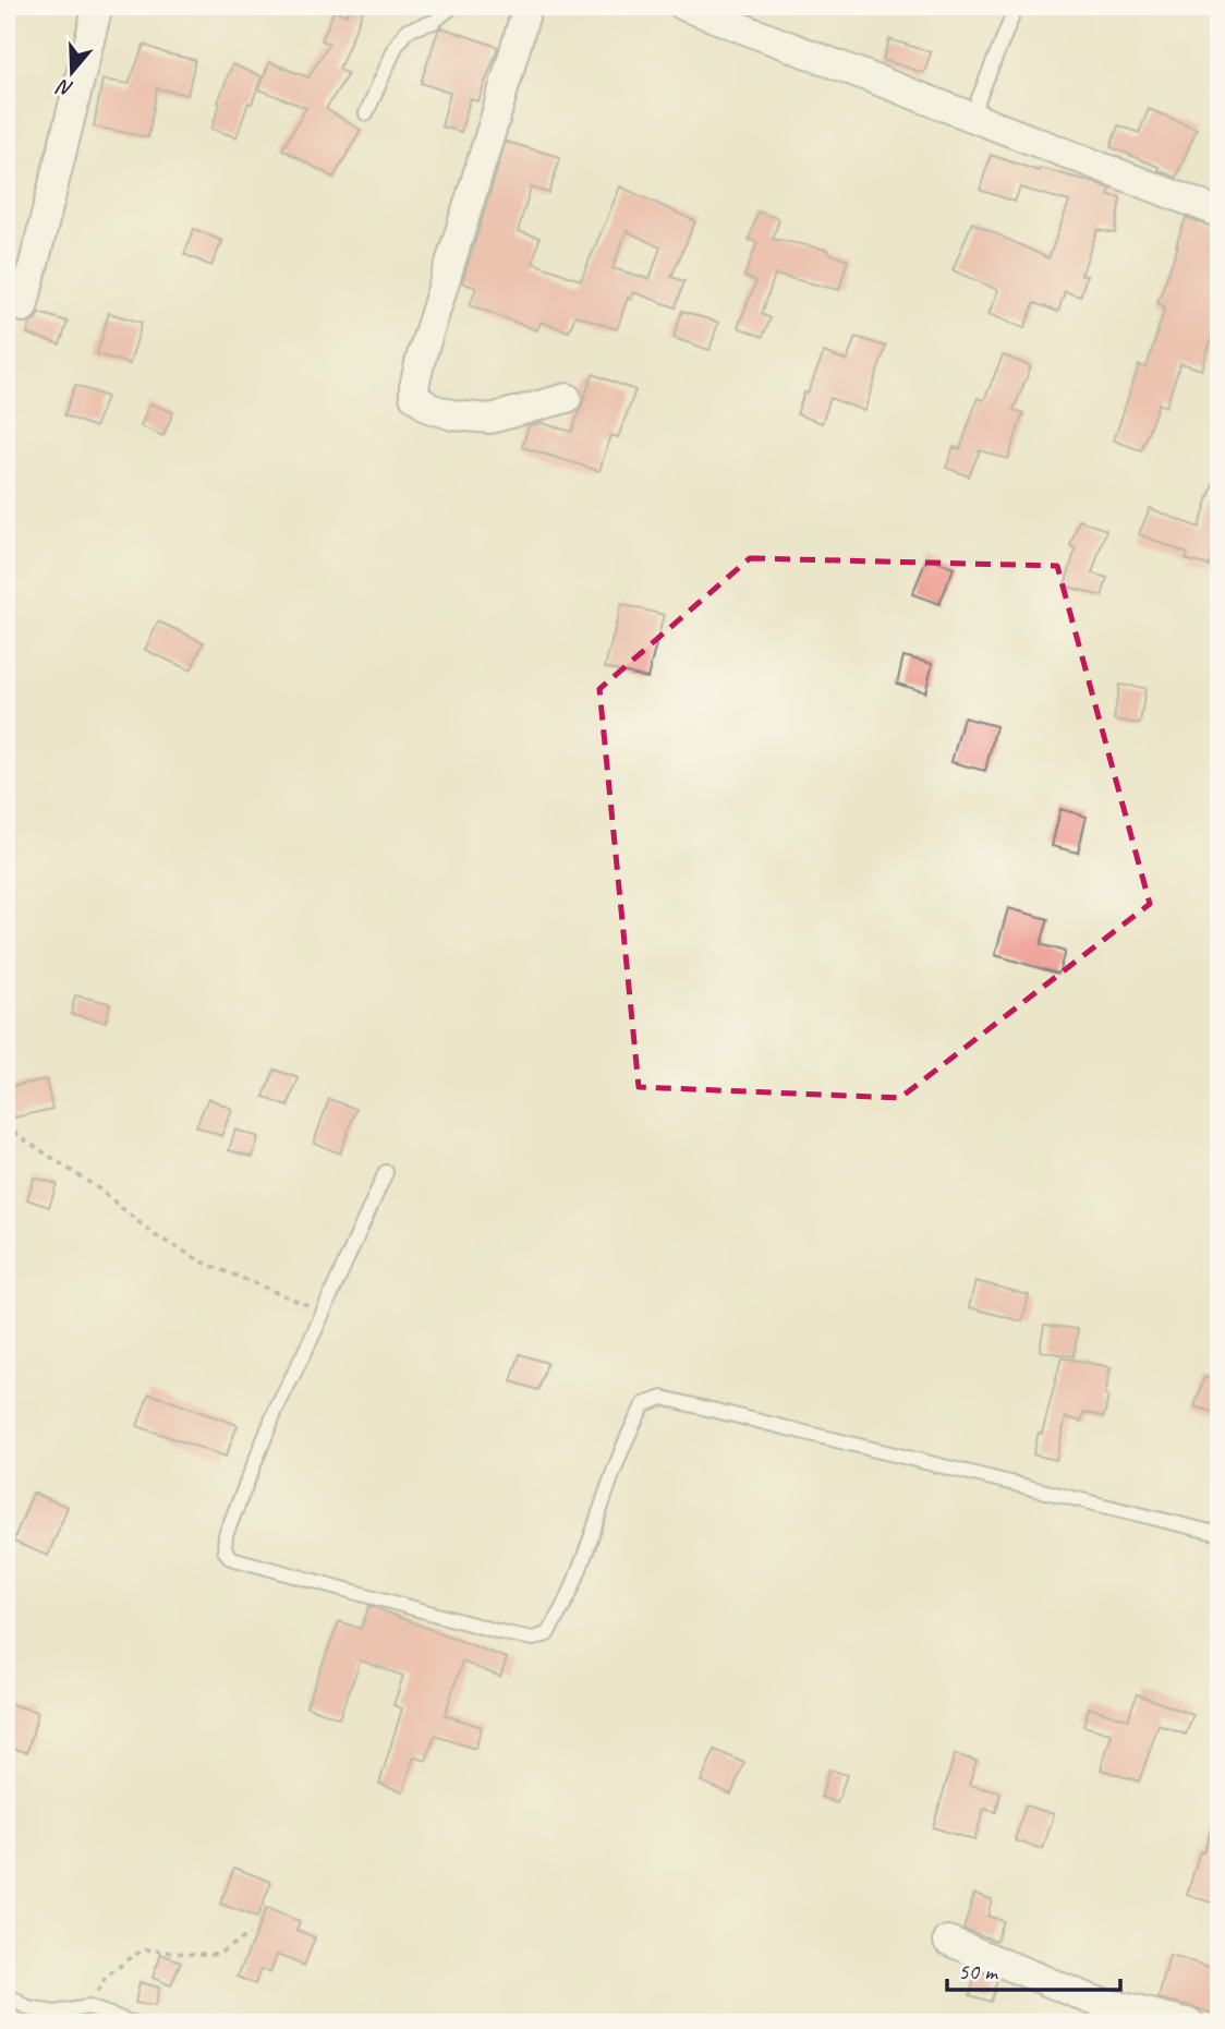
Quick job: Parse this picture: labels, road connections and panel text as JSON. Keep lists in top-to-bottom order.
{
  "scale_bar": "50 m",
  "north": "bottom"
}
